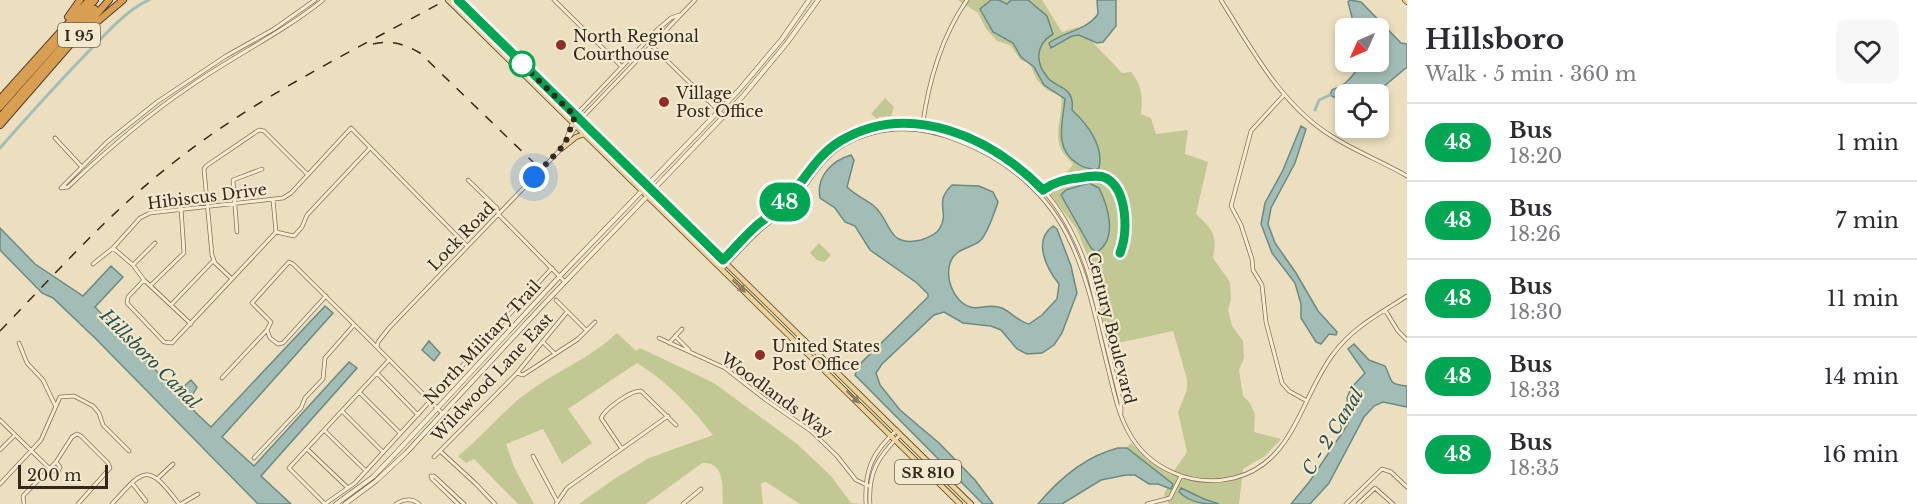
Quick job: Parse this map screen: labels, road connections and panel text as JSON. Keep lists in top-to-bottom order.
{
  "streets": {
    "highway": ["I 95"],
    "main road": ["SR 810"],
    "street": [
      "Hibiscus Drive",
      "Lock Road",
      "Century Boulevard",
      "North Military Trail",
      "Wildwood Lane East",
      "Woodlands Way"
    ]
  },
  "crossings": [
    ["Lock Road", "SR 810"],
    ["Century Boulevard", "SR 810"],
    ["North Military Trail", "SR 810"]
  ],
  "water": ["Hillsboro Canal", "C - 2 Canal"],
  "places": ["North Regional Courthouse", "Village Post Office", "United States Post Office"],
  "lines": ["bus line 48"],
  "scale_bar": "200 m",
  "north": "bottom left",
  "page": {
    "on_map": "48",
    "heading": ["Hillsboro", "Walk · 5 min · 360 m"],
    "list": [
      {
        "mark": "48",
        "name": "Bus",
        "note": "18:20",
        "value": "1 min"
      },
      {
        "mark": "48",
        "name": "Bus",
        "note": "18:26",
        "value": "7 min"
      },
      {
        "mark": "48",
        "name": "Bus",
        "note": "18:30",
        "value": "11 min"
      },
      {
        "mark": "48",
        "name": "Bus",
        "note": "18:33",
        "value": "14 min"
      },
      {
        "mark": "48",
        "name": "Bus",
        "note": "18:35",
        "value": "16 min"
      }
    ],
    "scale": "200 m"
  }
}
